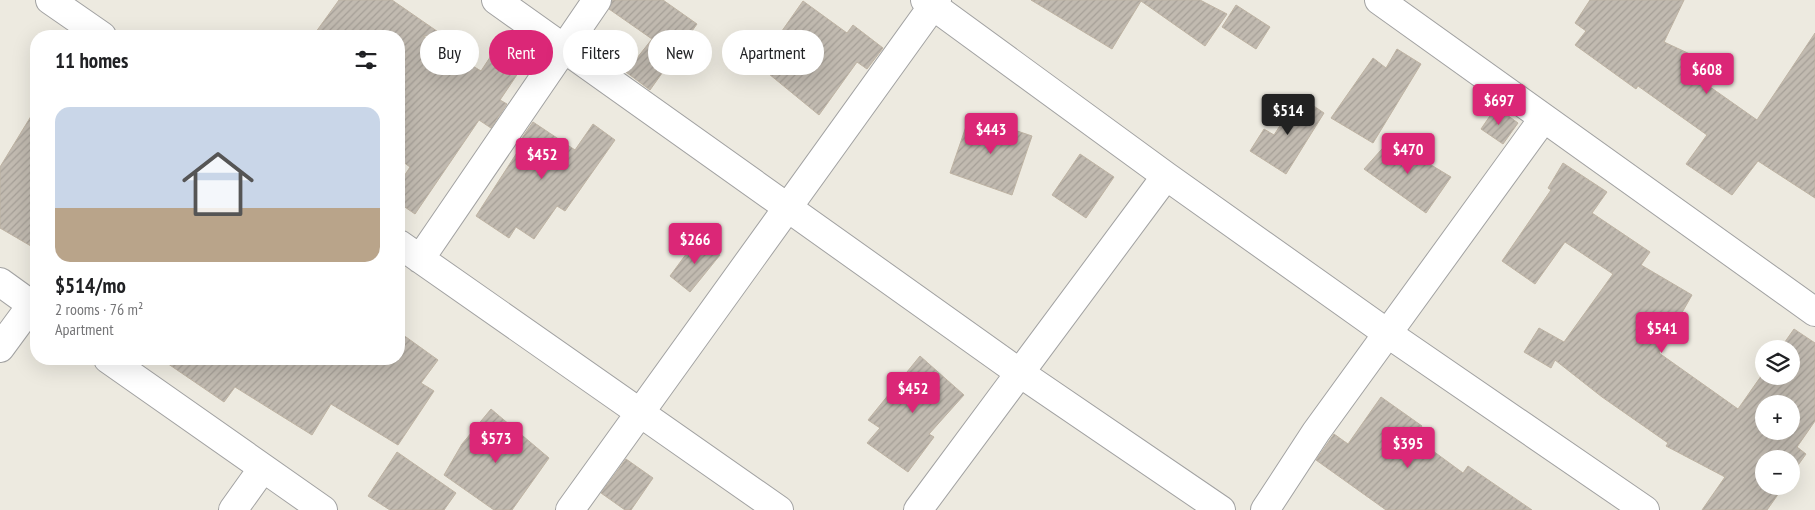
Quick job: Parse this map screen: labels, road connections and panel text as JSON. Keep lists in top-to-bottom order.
{
  "page": {
    "chip": [
      "Buy",
      "Rent",
      "Filters",
      "New",
      "Apartment"
    ],
    "heading": "11 homes",
    "price": [
      "$608",
      "$697",
      "$514",
      "$443",
      "$470",
      "$452",
      "$266",
      "$541",
      "$452",
      "$573",
      "$395"
    ],
    "list": [
      {
        "name": "$514/mo",
        "note": "2 rooms · 76 m² · Apartment"
      }
    ],
    "map_buttons": ["+", "−"]
  }
}
